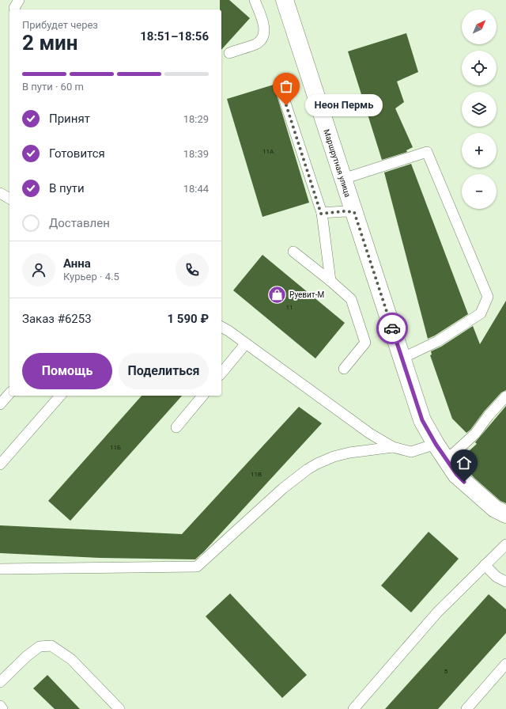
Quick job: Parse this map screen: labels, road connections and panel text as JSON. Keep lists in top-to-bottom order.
{
  "streets": {
    "street": ["Маршрутная улица"]
  },
  "places": {
    "other": ["Неон Пермь"],
    "shop": ["Руевит-М"]
  },
  "house_numbers": [
    "11А",
    "11",
    "11Б",
    "11В",
    "5"
  ],
  "north": "top right",
  "page": {
    "map_buttons": ["+", "−"],
    "heading": ["2 мин", "Прибудет через", "18:51–18:56"],
    "panel": [
      "Анна",
      "Курьер · 4.5",
      "Заказ #6253",
      "1 590 ₽"
    ],
    "bar": "В пути · 60 m",
    "bubble": "Неон Пермь",
    "list": [
      ["Принят", "18:29"],
      ["Готовится", "18:39"],
      ["В пути", "18:44"],
      "Доставлен"
    ],
    "buttons": ["Помощь", "Поделиться"]
  }
}
